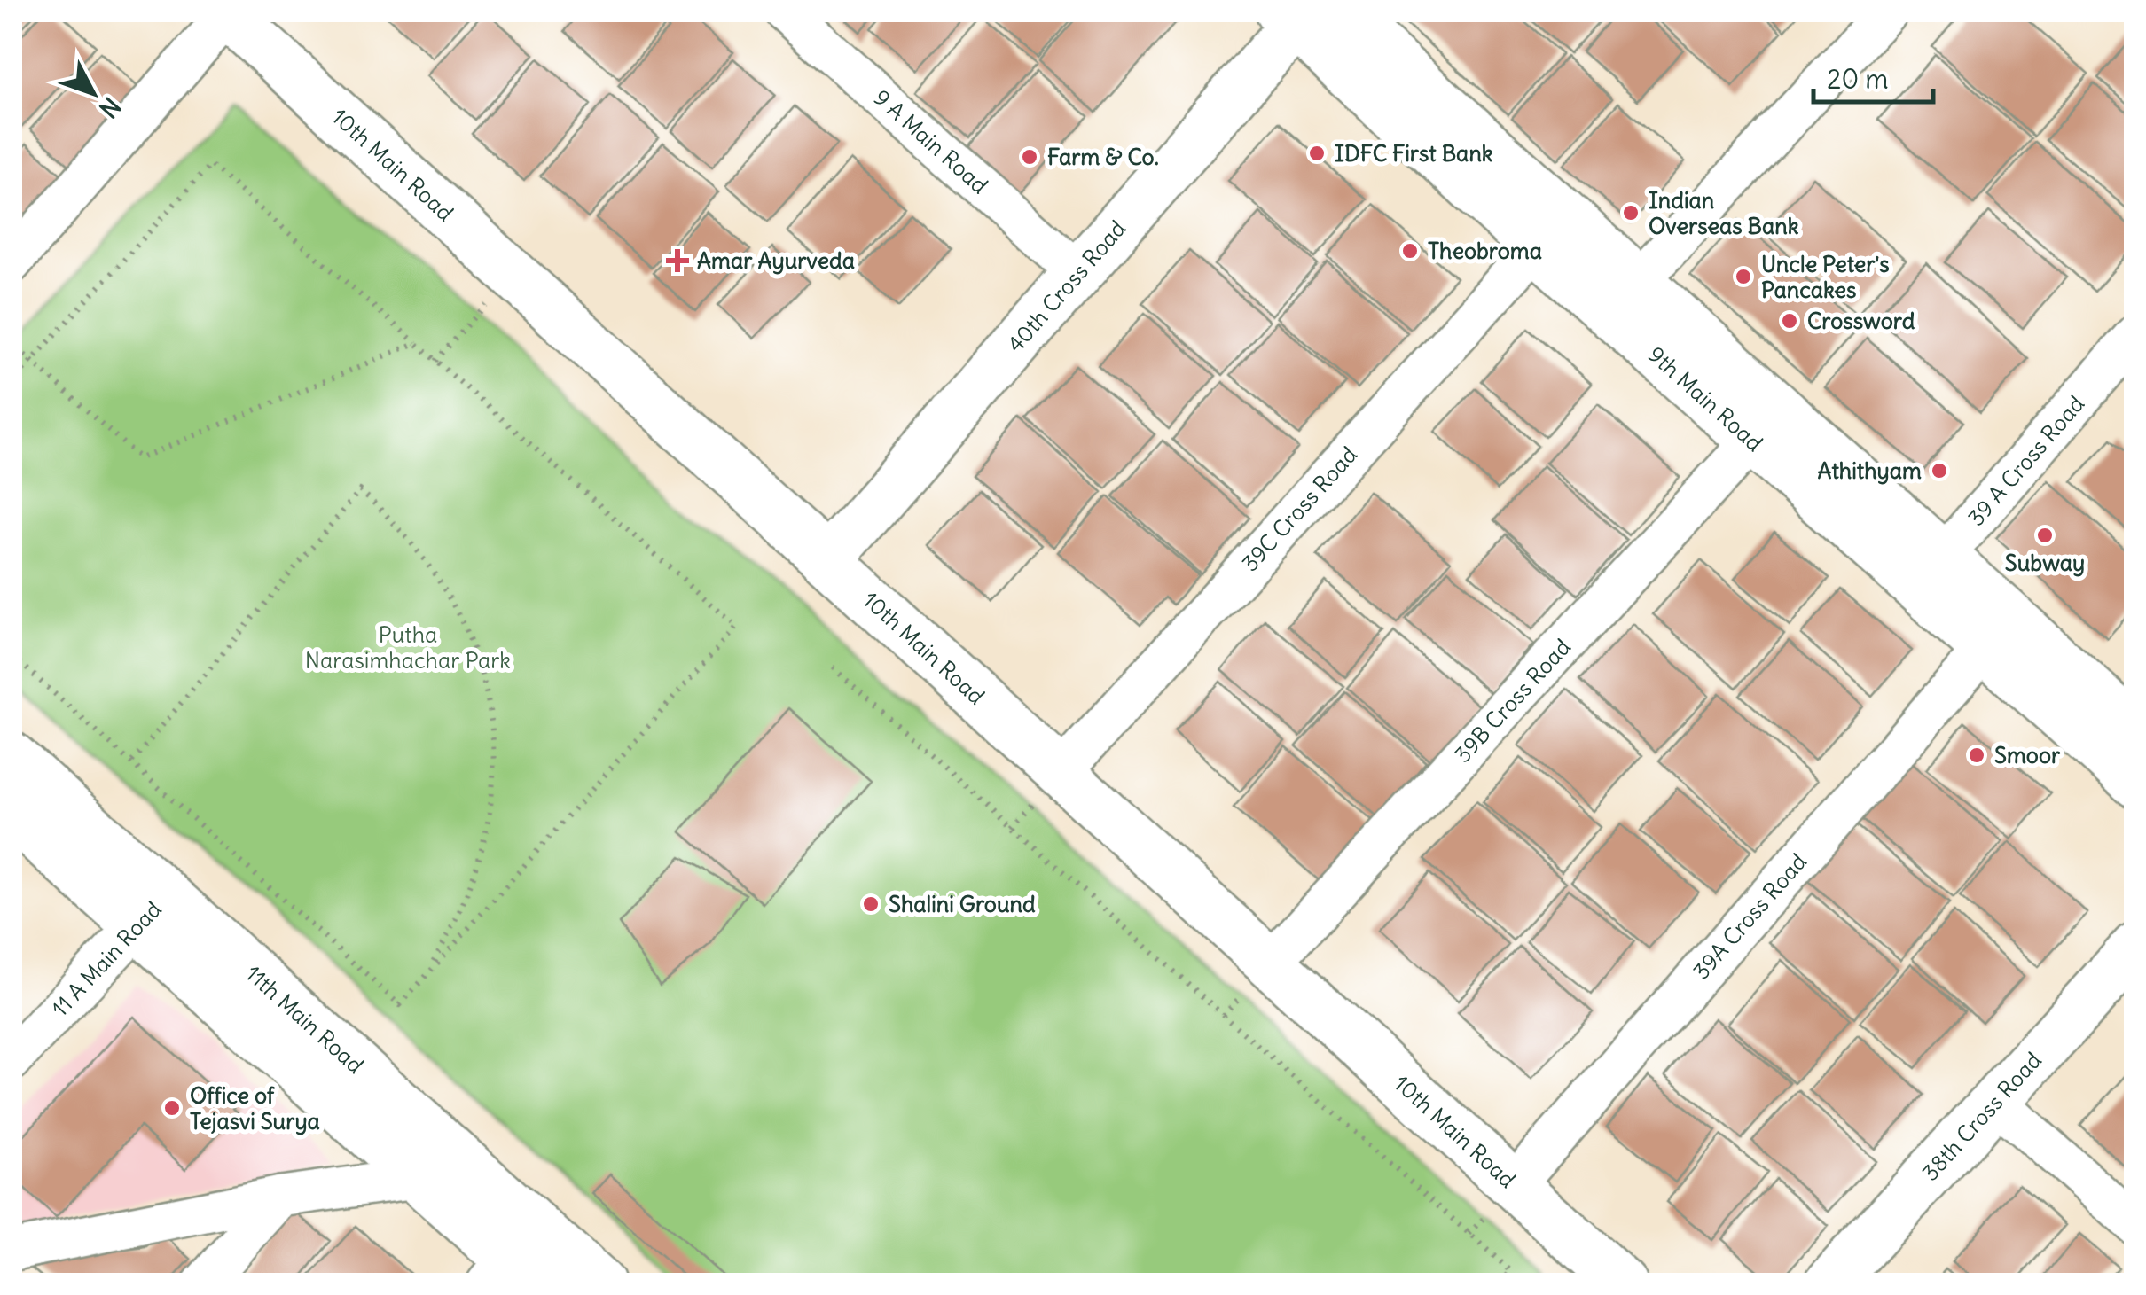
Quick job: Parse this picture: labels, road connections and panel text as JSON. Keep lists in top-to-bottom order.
{
  "streets": {
    "main road": [
      "10th Main Road",
      "40th Cross Road",
      "9th Main Road",
      "11th Main Road",
      "38th Cross Road"
    ],
    "street": [
      "9 A Main Road",
      "39 A Cross Road",
      "39C Cross Road",
      "39B Cross Road",
      "39A Cross Road",
      "11 A Main Road"
    ]
  },
  "crossings": [
    ["9 A Main Road", "40th Cross Road"],
    ["10th Main Road", "40th Cross Road"],
    ["10th Main Road", "39C Cross Road"],
    ["10th Main Road", "39B Cross Road"],
    ["10th Main Road", "39A Cross Road"],
    ["40th Cross Road", "9th Main Road"],
    ["9th Main Road", "39 A Cross Road"],
    ["9th Main Road", "39C Cross Road"],
    ["9th Main Road", "39B Cross Road"],
    ["9th Main Road", "39A Cross Road"],
    ["11 A Main Road", "11th Main Road"]
  ],
  "parks": ["Putha Narasimhachar Park"],
  "places": {
    "other": [
      "IDFC First Bank",
      "Farm & Co.",
      "Indian Overseas Bank",
      "Theobroma",
      "Uncle Peter's Pancakes",
      "Crossword",
      "Athithyam",
      "Subway",
      "Smoor",
      "Shalini Ground",
      "Office of Tejasvi Surya"
    ],
    "health": ["Amar Ayurveda"]
  },
  "scale_bar": "20 m",
  "north": "bottom right"
}
